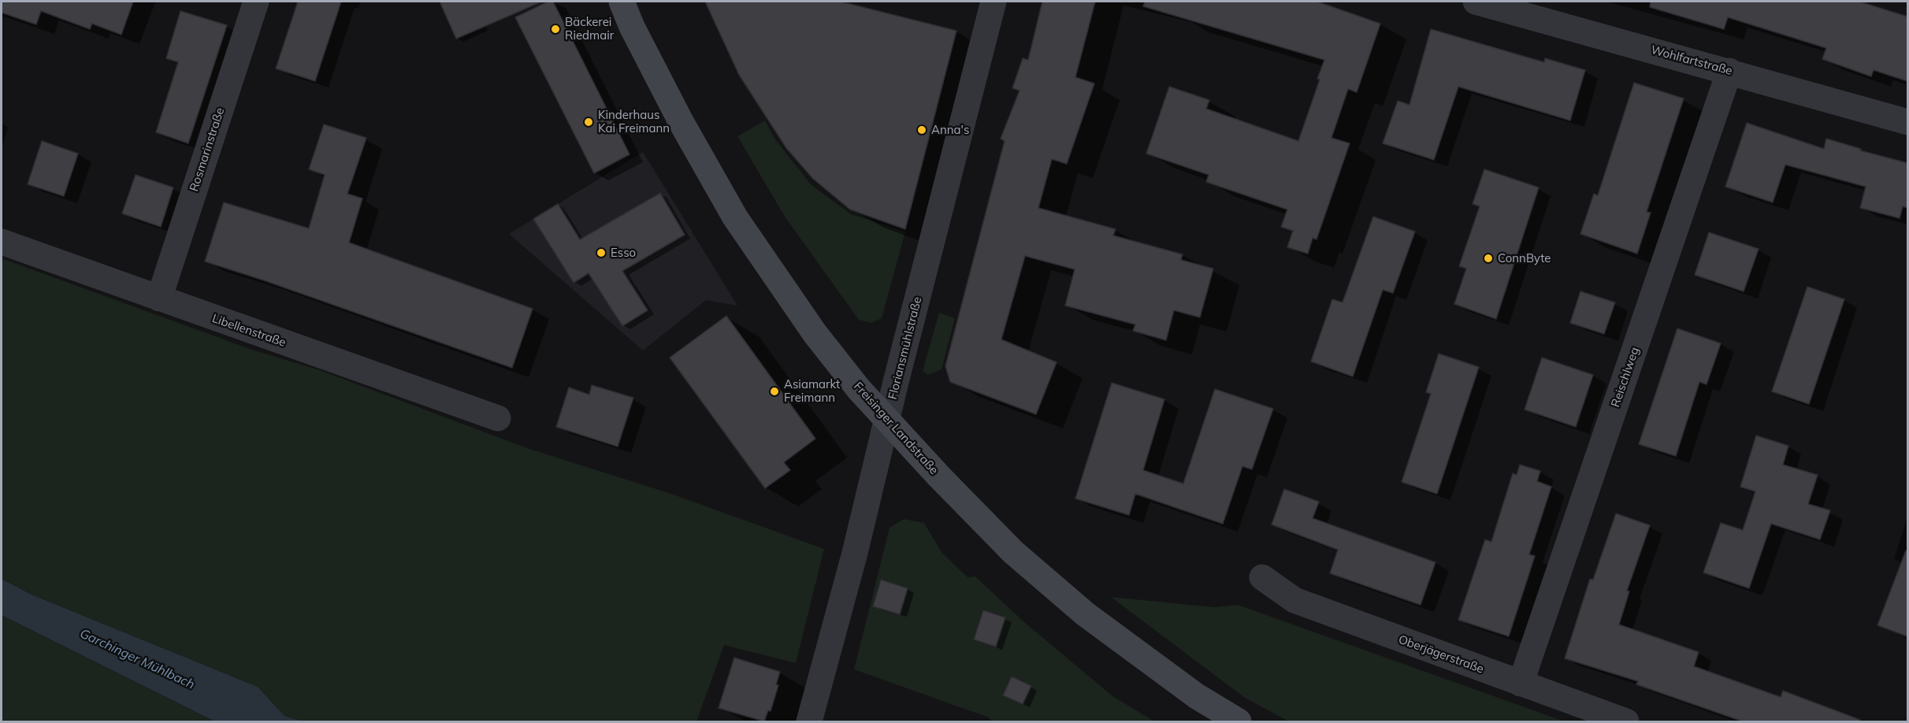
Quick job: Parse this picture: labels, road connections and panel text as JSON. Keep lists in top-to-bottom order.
{
  "streets": {
    "main road": ["Freisinger Landstraße"],
    "street": [
      "Wohlfartstraße",
      "Rosmarinstraße",
      "Libellenstraße",
      "Floriansmühlstraße",
      "Reischlweg",
      "Oberjägerstraße"
    ]
  },
  "crossings": [
    ["Wohlfartstraße", "Reischlweg"],
    ["Rosmarinstraße", "Libellenstraße"],
    ["Floriansmühlstraße", "Freisinger Landstraße"],
    ["Reischlweg", "Oberjägerstraße"]
  ],
  "water": ["Garchinger Mühlbach"],
  "places": [
    "Bäckerei Riedmair",
    "Kinderhaus Kai Freimann",
    "Anna's",
    "Esso",
    "ConnByte",
    "Asiamarkt Freimann"
  ]
}
